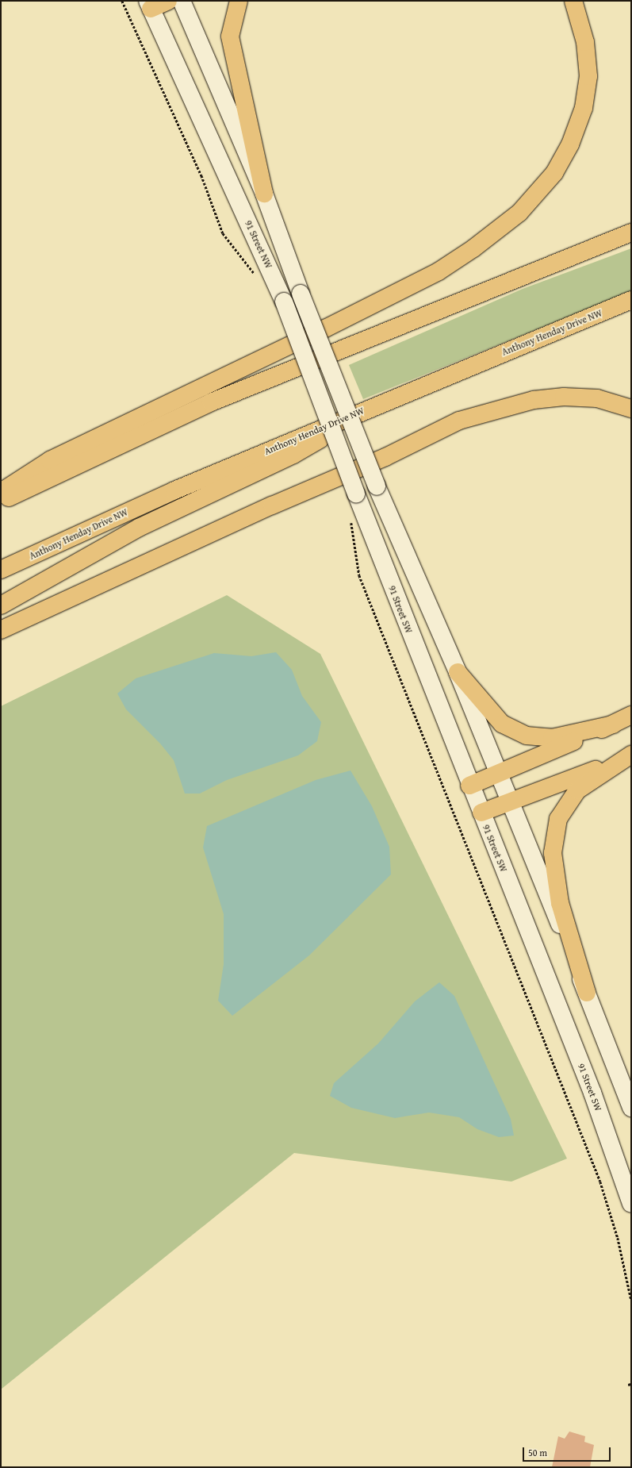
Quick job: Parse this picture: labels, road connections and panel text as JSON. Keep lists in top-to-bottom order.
{
  "streets": {
    "highway": ["Anthony Henday Drive NW"],
    "main road": ["91 Street NW", "91 Street SW"]
  },
  "crossings": [
    ["91 Street NW", "91 Street SW"]
  ],
  "scale_bar": "50 m"
}
